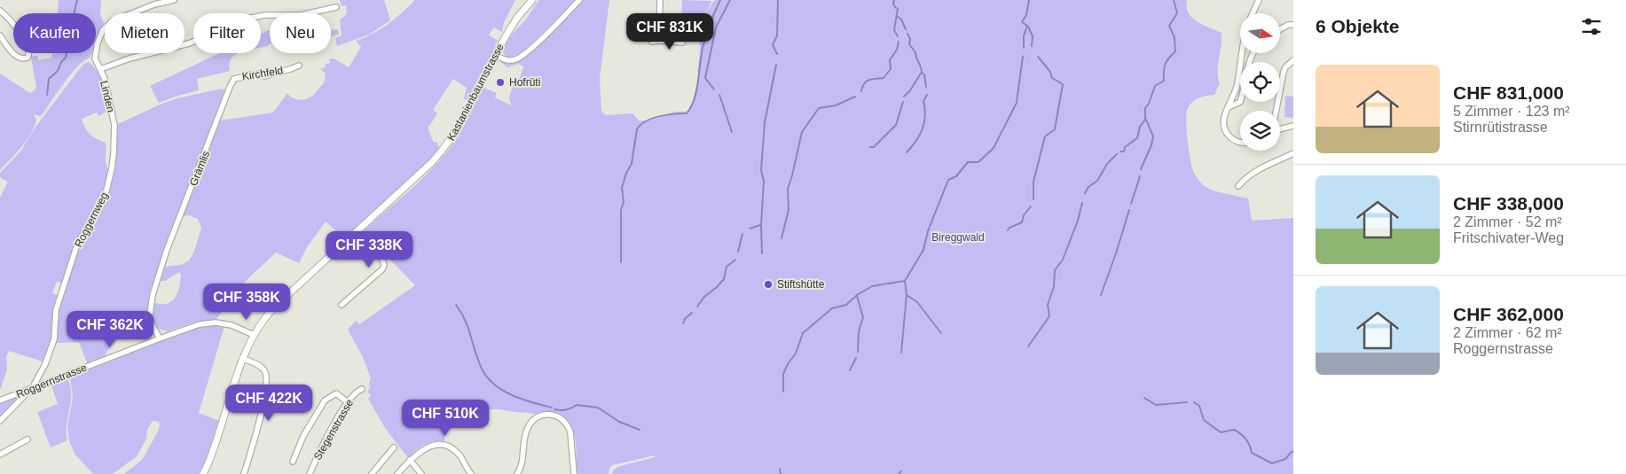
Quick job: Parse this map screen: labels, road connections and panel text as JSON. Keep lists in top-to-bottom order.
{
  "streets": {
    "street": [
      "Kirchfeld",
      "Kastanienbaumstrasse",
      "Linden",
      "Grämlis",
      "Roggernweg",
      "Roggernstrasse",
      "Stegenstrasse"
    ]
  },
  "crossings": [
    ["Kirchfeld", "Grämlis"],
    ["Kastanienbaumstrasse", "Roggernstrasse"],
    ["Linden", "Roggernweg"],
    ["Grämlis", "Roggernstrasse"],
    ["Roggernweg", "Roggernstrasse"]
  ],
  "parks": ["Bireggwald"],
  "places": ["Hofrüti", "Stiftshütte"],
  "north": "right",
  "page": {
    "heading": "6 Objekte",
    "price": [
      "CHF 831K",
      "CHF 338K",
      "CHF 358K",
      "CHF 362K",
      "CHF 422K",
      "CHF 510K"
    ],
    "chip": [
      "Kaufen",
      "Mieten",
      "Filter",
      "Neu"
    ],
    "list": [
      {
        "name": "CHF 831,000",
        "note": "5 Zimmer · 123 m² · Stirnrütistrasse"
      },
      {
        "name": "CHF 338,000",
        "note": "2 Zimmer · 52 m² · Fritschivater-Weg"
      },
      {
        "name": "CHF 362,000",
        "note": "2 Zimmer · 62 m² · Roggernstrasse"
      }
    ]
  }
}
